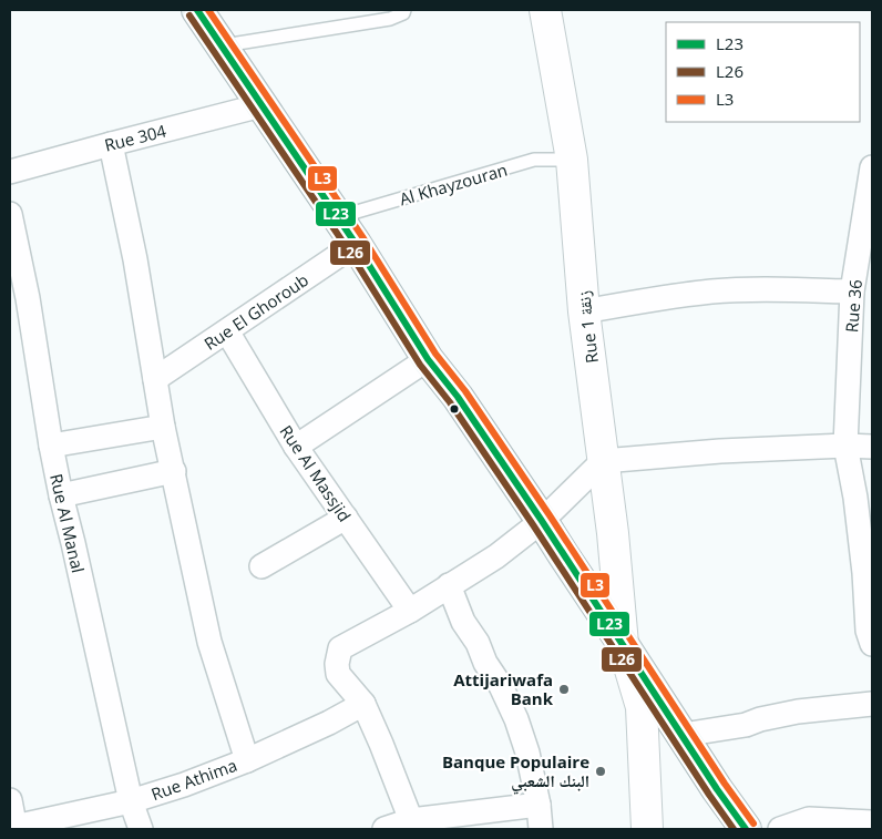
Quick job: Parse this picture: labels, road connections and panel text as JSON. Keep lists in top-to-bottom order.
{
  "streets": {
    "street": [
      "Rue 304",
      "Rue 36",
      "Rue El Ghoroub",
      "Rue 1 زنقة",
      "Rue Al Massjid",
      "Rue Al Manal",
      "Rue Athima"
    ],
    "lane": ["Al Khayzouran"]
  },
  "crossings": [
    ["Al Khayzouran", "Rue 1 زنقة"],
    ["Rue El Ghoroub", "Rue Al Massjid"],
    ["Rue Al Manal", "Rue Athima"]
  ],
  "places": ["Attijariwafa Bank", "Banque Populaire البنك الشعبي"],
  "lines": ["transit line L23", "transit line L3", "transit line L26"],
  "legend": ["L23", "L26", "L3"]
}
